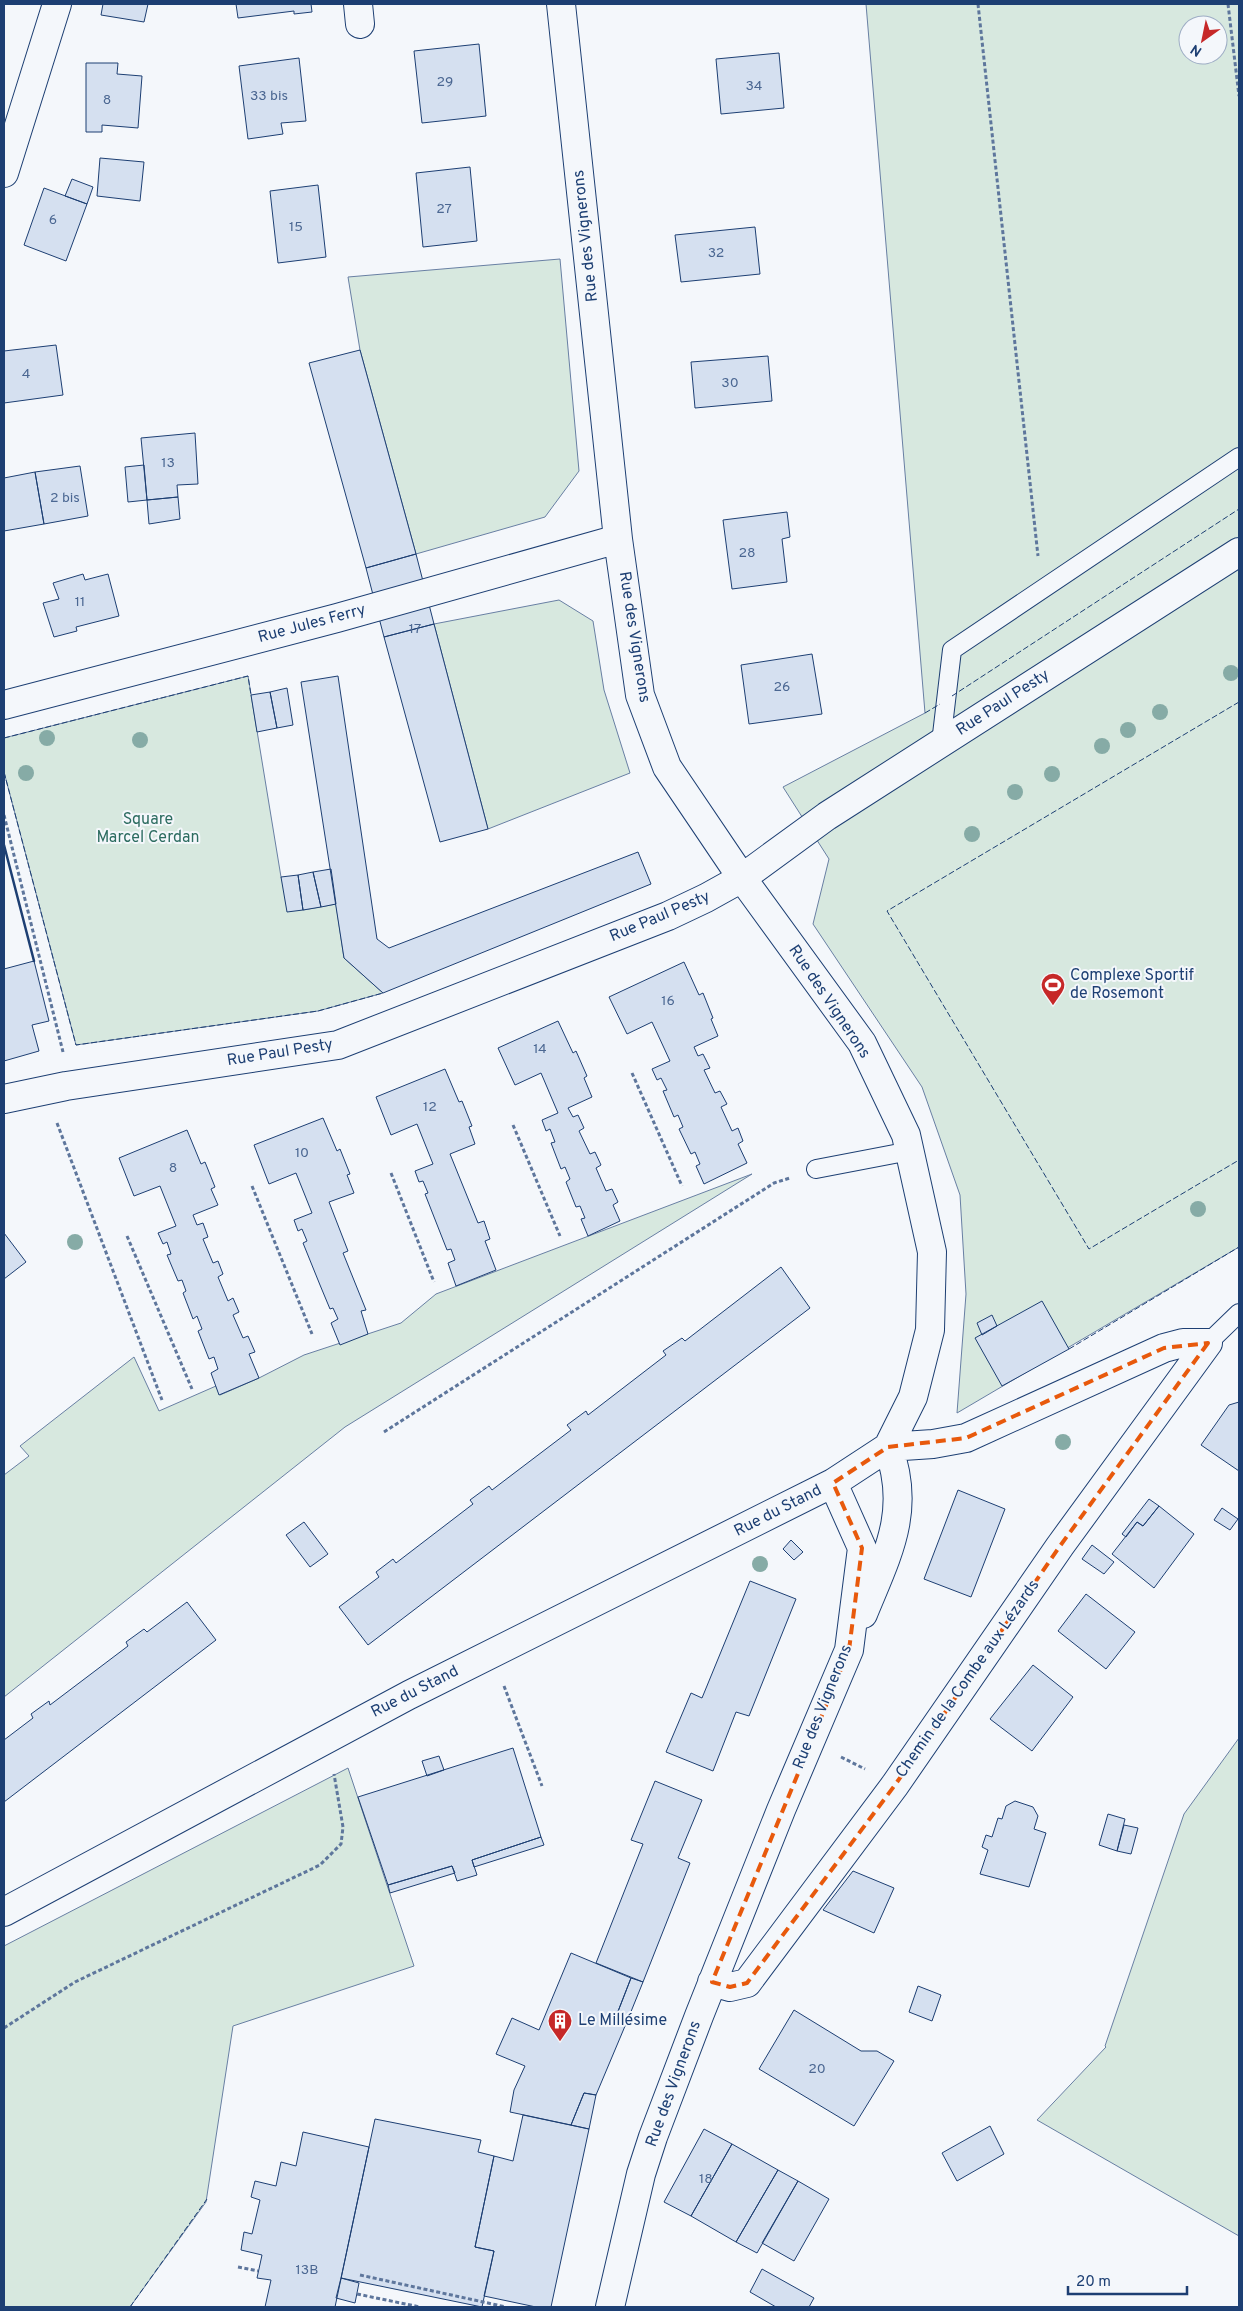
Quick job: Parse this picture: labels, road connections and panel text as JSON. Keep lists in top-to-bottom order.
{
  "streets": {
    "street": [
      "Rue des Vignerons",
      "Rue Jules Ferry",
      "Rue Paul Pesty",
      "Rue du Stand",
      "Chemin de la Combe aux Lézards"
    ]
  },
  "crossings": [
    ["Rue des Vignerons", "Rue Jules Ferry"],
    ["Rue des Vignerons", "Rue Paul Pesty"],
    ["Rue des Vignerons", "Rue du Stand"],
    ["Rue des Vignerons", "Chemin de la Combe aux Lézards"]
  ],
  "parks": ["Square Marcel Cerdan"],
  "places": {
    "sports": ["Complexe Sportif de Rosemont"],
    "building": ["Le Millésime"]
  },
  "house_numbers": [
    "29",
    "34",
    "33 bis",
    "8",
    "27",
    "6",
    "15",
    "32",
    "4",
    "30",
    "13",
    "2 bis",
    "28",
    "11",
    "17",
    "26",
    "16",
    "14",
    "12",
    "10",
    "8",
    "20",
    "18",
    "13B"
  ],
  "scale_bar": "20 m",
  "north": "bottom left"
}
